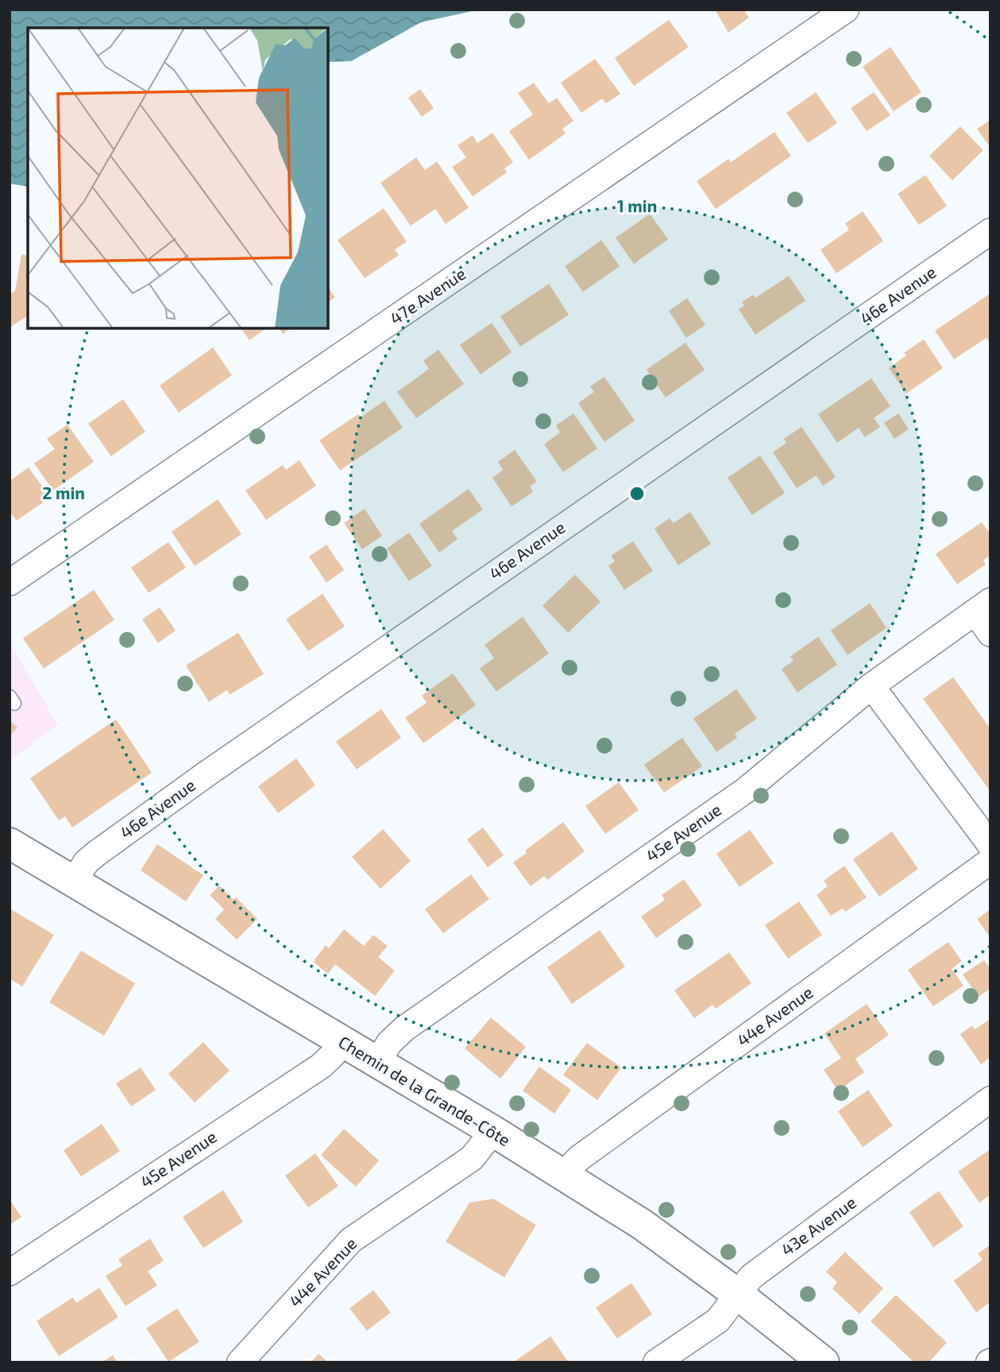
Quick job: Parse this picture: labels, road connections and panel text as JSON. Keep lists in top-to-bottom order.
{
  "streets": {
    "main road": ["Chemin de la Grande-Côte"],
    "street": [
      "46e Avenue",
      "47e Avenue",
      "45e Avenue",
      "44e Avenue",
      "43e Avenue"
    ]
  },
  "crossings": [
    ["46e Avenue", "Chemin de la Grande-Côte"],
    ["45e Avenue", "Chemin de la Grande-Côte"],
    ["44e Avenue", "Chemin de la Grande-Côte"],
    ["Chemin de la Grande-Côte", "43e Avenue"]
  ],
  "rings": ["1 min", "2 min"]
}
